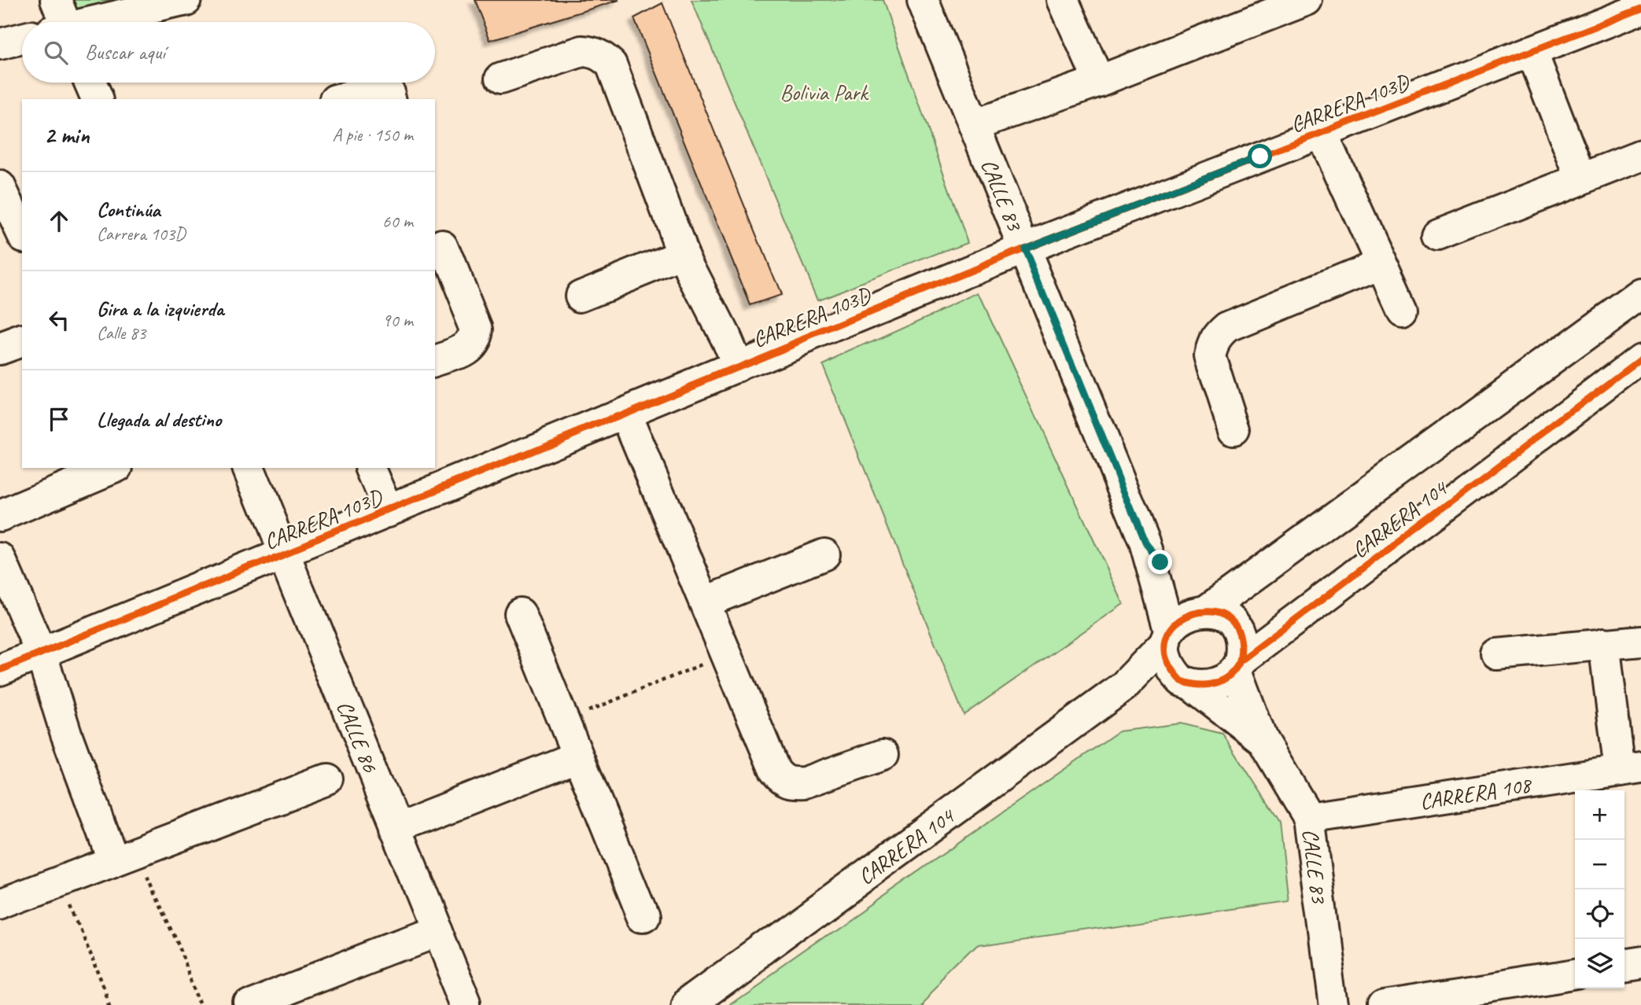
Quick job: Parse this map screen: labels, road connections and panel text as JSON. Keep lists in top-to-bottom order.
{
  "streets": {
    "street": [
      "CARRERA 103D",
      "CALLE 83",
      "CARRERA 104",
      "CALLE 86",
      "CARRERA 108"
    ]
  },
  "crossings": [
    ["CARRERA 103D", "CALLE 83"],
    ["CARRERA 103D", "CALLE 86"],
    ["CALLE 83", "CARRERA 104"],
    ["CALLE 83", "CARRERA 108"]
  ],
  "parks": ["Bolivia Park"],
  "page": {
    "search": "Buscar aquí",
    "heading": ["2 min", "A pie · 150 m"],
    "list": [
      ["Continúa", "Carrera 103D", "60 m"],
      ["Gira a la izquierda", "Calle 83", "90 m"],
      "Llegada al destino"
    ],
    "map_buttons": ["+", "−"]
  }
}
